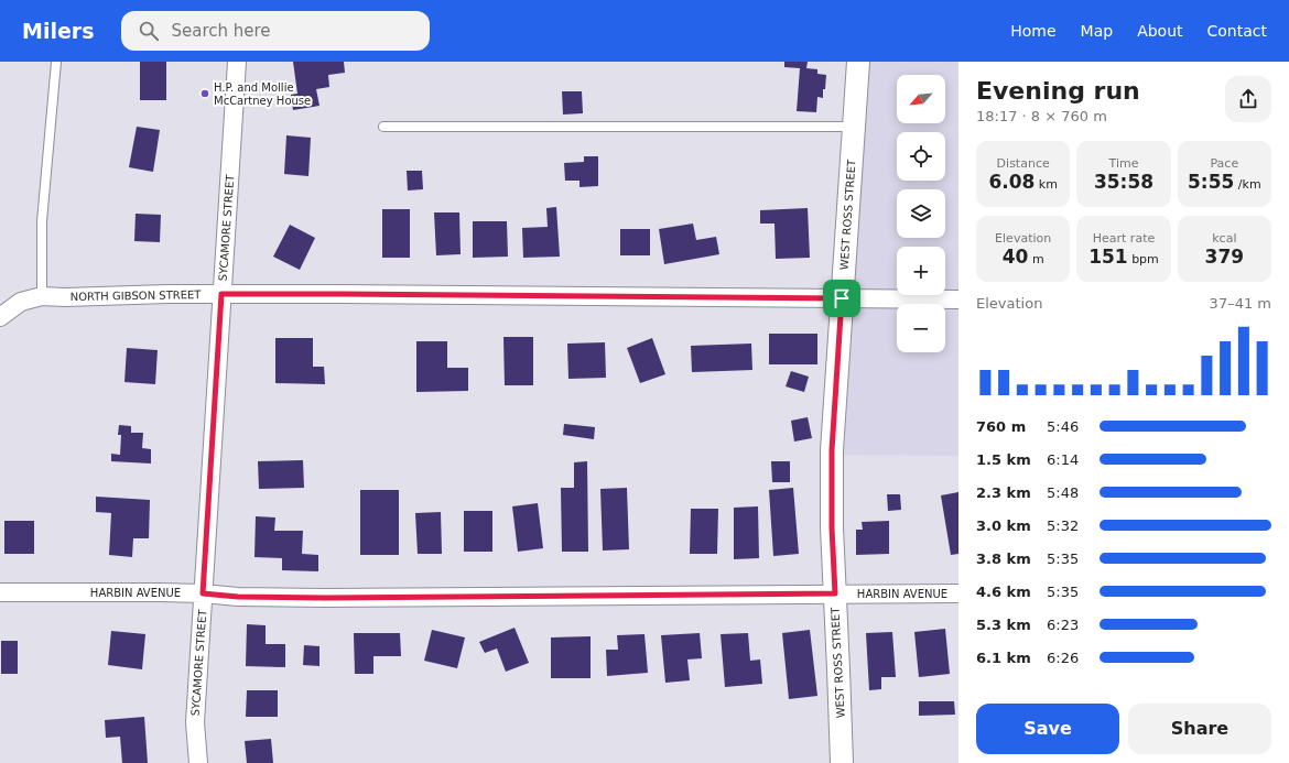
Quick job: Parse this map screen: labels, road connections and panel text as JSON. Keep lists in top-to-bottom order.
{
  "streets": {
    "street": [
      "WEST ROSS STREET",
      "SYCAMORE STREET",
      "NORTH GIBSON STREET",
      "HARBIN AVENUE"
    ]
  },
  "crossings": [
    ["WEST ROSS STREET", "NORTH GIBSON STREET"],
    ["WEST ROSS STREET", "HARBIN AVENUE"],
    ["SYCAMORE STREET", "NORTH GIBSON STREET"],
    ["SYCAMORE STREET", "HARBIN AVENUE"]
  ],
  "places": ["H.P. and Mollie McCartney House"],
  "north": "bottom left",
  "page": {
    "header": "Milers",
    "search": "Search here",
    "nav": [
      "Home",
      "Map",
      "About",
      "Contact"
    ],
    "heading": ["Evening run", "18:17 · 8 × 760 m"],
    "map_buttons": ["+", "−"],
    "stats": [
      ["Distance", "6.08 km"],
      ["Time", "35:58"],
      ["Pace", "5:55 /km"],
      ["Elevation", "40 m"],
      ["Heart rate", "151 bpm"],
      ["kcal", "379"]
    ],
    "chart": ["Elevation", "37–41 m"],
    "list": [
      {
        "name": "760 m",
        "note": "5:46"
      },
      {
        "name": "1.5 km",
        "note": "6:14"
      },
      {
        "name": "2.3 km",
        "note": "5:48"
      },
      {
        "name": "3.0 km",
        "note": "5:32"
      },
      {
        "name": "3.8 km",
        "note": "5:35"
      },
      {
        "name": "4.6 km",
        "note": "5:35"
      },
      {
        "name": "5.3 km",
        "note": "6:23"
      },
      {
        "name": "6.1 km",
        "note": "6:26"
      }
    ],
    "buttons": ["Save", "Share"]
  }
}
